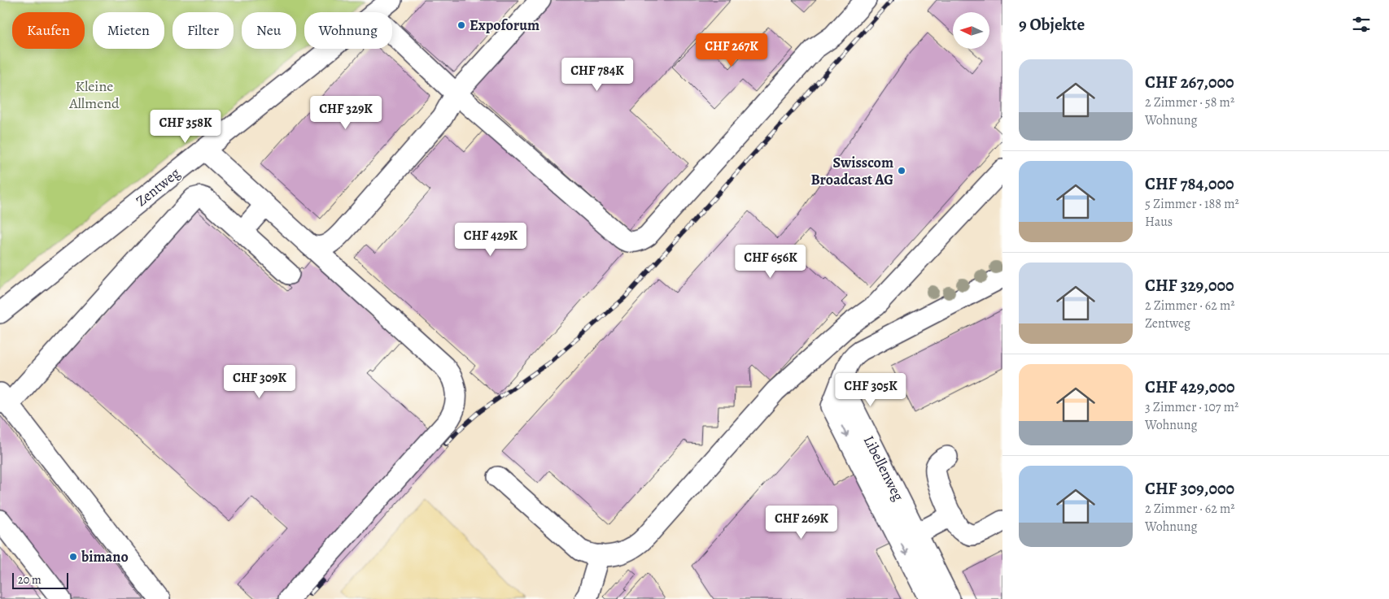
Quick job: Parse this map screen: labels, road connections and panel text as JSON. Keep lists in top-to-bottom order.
{
  "streets": {
    "street": ["Zentweg", "Libellenweg"]
  },
  "parks": ["Kleine Allmend"],
  "places": ["Expoforum", "Swisscom Broadcast AG", "bimano"],
  "scale_bar": "20 m",
  "north": "left",
  "page": {
    "heading": "9 Objekte",
    "chip": [
      "Kaufen",
      "Mieten",
      "Filter",
      "Neu",
      "Wohnung"
    ],
    "price": [
      "CHF 267K",
      "CHF 784K",
      "CHF 329K",
      "CHF 358K",
      "CHF 429K",
      "CHF 656K",
      "CHF 309K",
      "CHF 305K",
      "CHF 269K"
    ],
    "list": [
      {
        "name": "CHF 267,000",
        "note": "2 Zimmer · 58 m² · Wohnung"
      },
      {
        "name": "CHF 784,000",
        "note": "5 Zimmer · 188 m² · Haus"
      },
      {
        "name": "CHF 329,000",
        "note": "2 Zimmer · 62 m² · Zentweg"
      },
      {
        "name": "CHF 429,000",
        "note": "3 Zimmer · 107 m² · Wohnung"
      },
      {
        "name": "CHF 309,000",
        "note": "2 Zimmer · 62 m² · Wohnung"
      }
    ],
    "scale": "20 m"
  }
}
